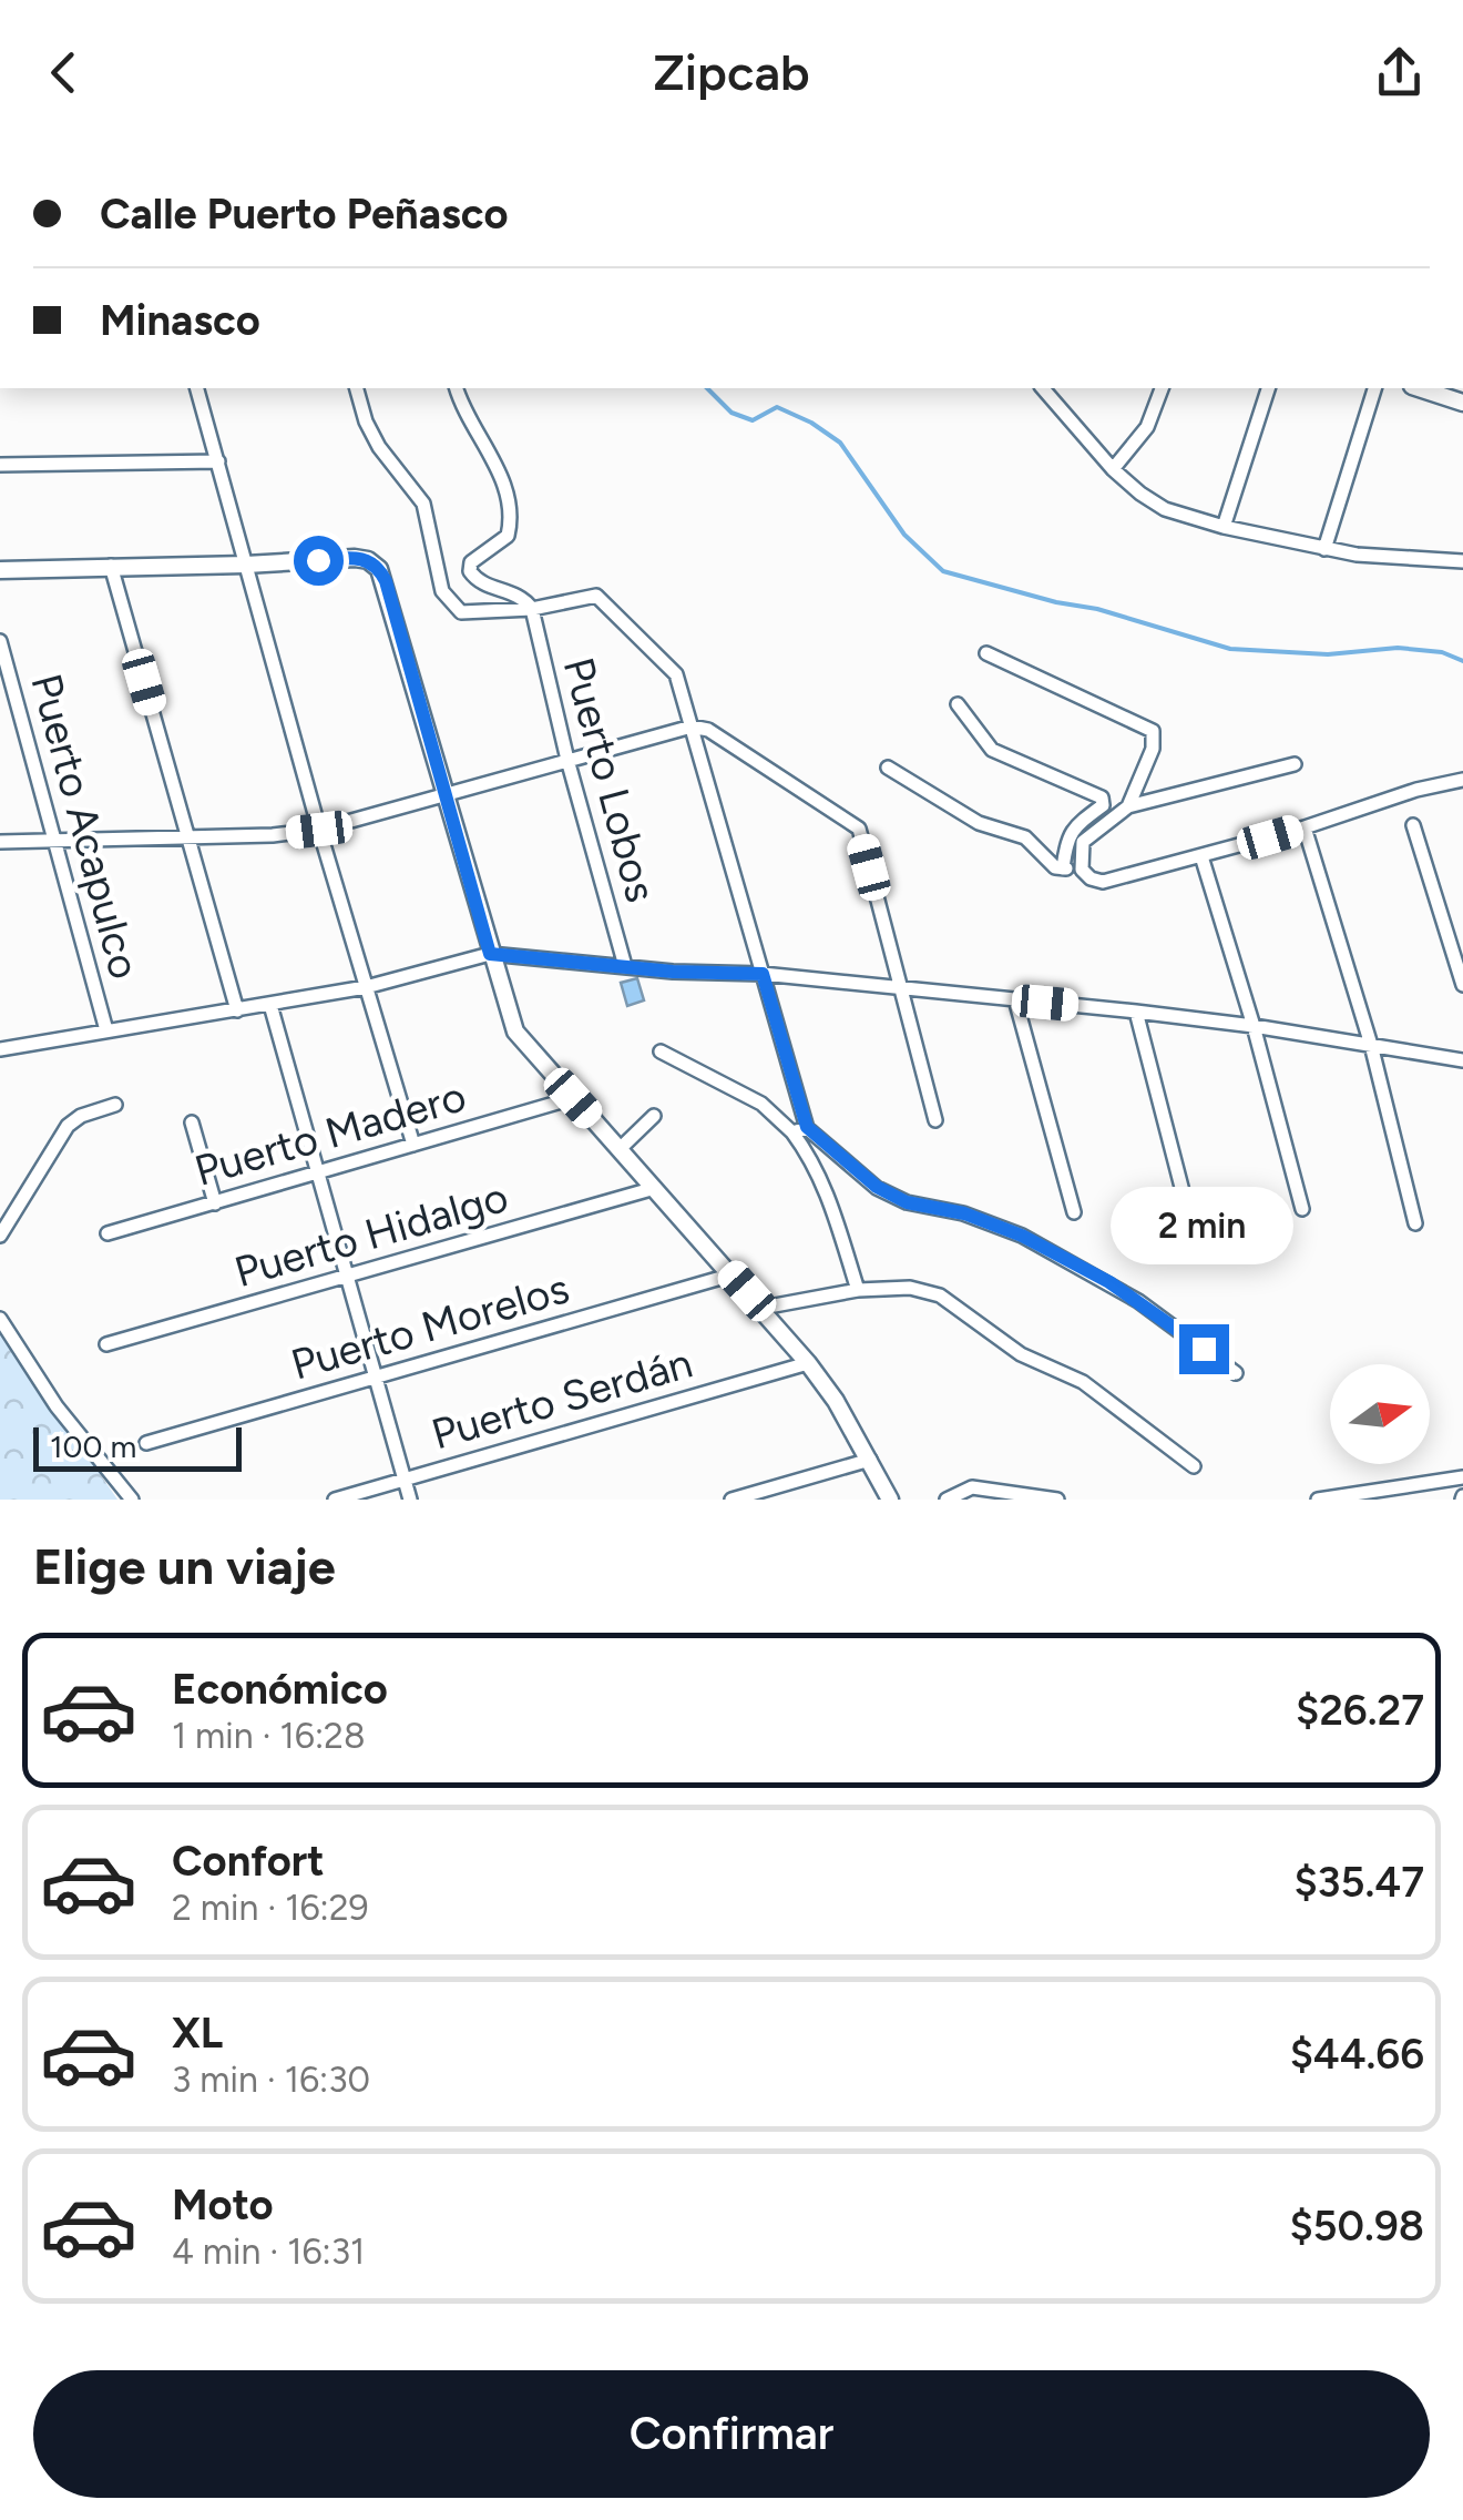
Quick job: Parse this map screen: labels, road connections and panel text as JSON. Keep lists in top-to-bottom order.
{
  "streets": {
    "street": [
      "Puerto Lobos",
      "Puerto Acapulco",
      "Puerto Madero",
      "Puerto Hidalgo",
      "Puerto Morelos",
      "Puerto Serdán"
    ]
  },
  "scale_bar": "100 m",
  "north": "right",
  "page": {
    "header": "Zipcab",
    "banner": ["Calle Puerto Peñasco", "Minasco"],
    "bubble": "2 min",
    "scale": "100 m",
    "heading": "Elige un viaje",
    "list": [
      {
        "name": "Económico",
        "note": "1 min · 16:28",
        "value": "$26.27"
      },
      {
        "name": "Confort",
        "note": "2 min · 16:29",
        "value": "$35.47"
      },
      {
        "name": "XL",
        "note": "3 min · 16:30",
        "value": "$44.66"
      },
      {
        "name": "Moto",
        "note": "4 min · 16:31",
        "value": "$50.98"
      }
    ],
    "buttons": "Confirmar"
  }
}
